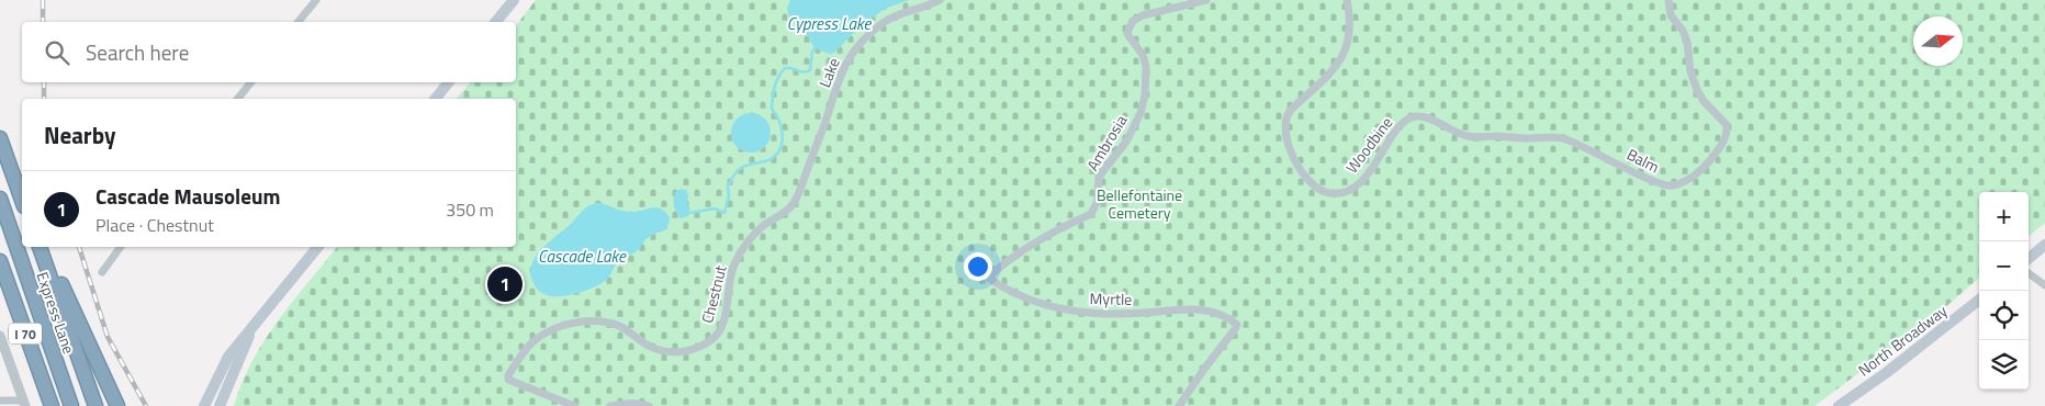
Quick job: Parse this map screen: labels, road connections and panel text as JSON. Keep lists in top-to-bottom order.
{
  "streets": {
    "highway": ["Express Lane", "I 70"],
    "main road": ["North Broadway"],
    "street": [
      "Lake",
      "Ambrosia",
      "Woodbine",
      "Balm",
      "Chestnut",
      "Myrtle"
    ]
  },
  "crossings": [
    ["Lake", "Chestnut"],
    ["Ambrosia", "Myrtle"],
    ["Woodbine", "Balm"]
  ],
  "water": ["Cypress Lake", "Cascade Lake"],
  "parks": ["Bellefontaine Cemetery"],
  "north": "right",
  "page": {
    "search": "Search here",
    "heading": "Nearby",
    "list": [
      {
        "mark": "1",
        "name": "Cascade Mausoleum",
        "note": "Place · Chestnut",
        "value": "350 m"
      }
    ],
    "map_buttons": ["+", "−"],
    "pins": "1"
  }
}
